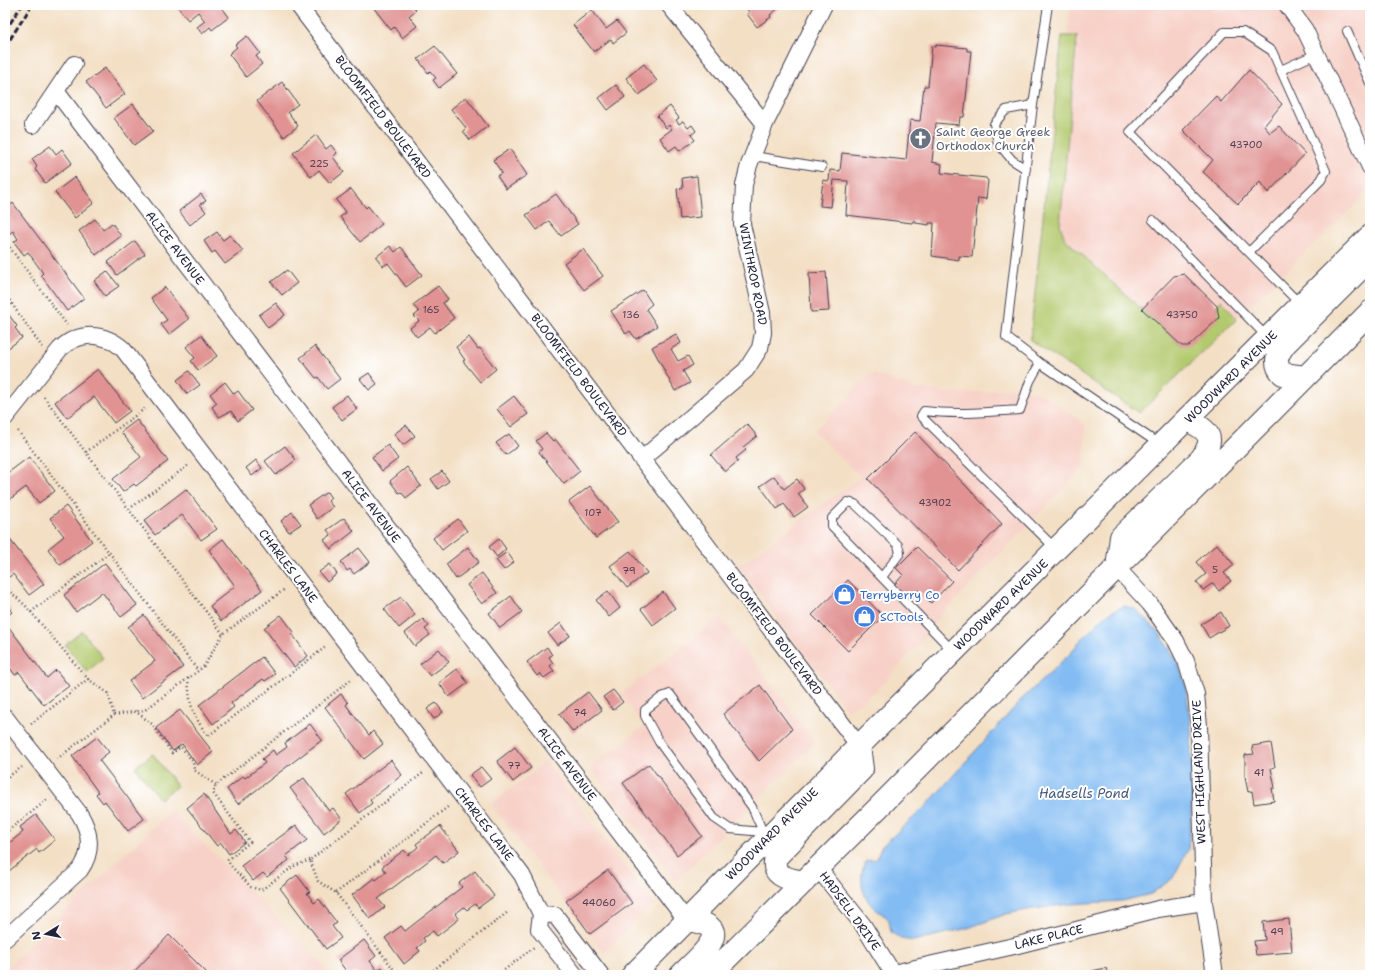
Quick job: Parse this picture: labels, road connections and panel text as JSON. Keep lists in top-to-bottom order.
{
  "streets": {
    "main road": ["WOODWARD AVENUE"],
    "street": [
      "BLOOMFIELD BOULEVARD",
      "ALICE AVENUE",
      "WINTHROP ROAD",
      "CHARLES LANE",
      "WEST HIGHLAND DRIVE",
      "HADSELL DRIVE",
      "LAKE PLACE"
    ]
  },
  "crossings": [
    ["BLOOMFIELD BOULEVARD", "WINTHROP ROAD"],
    ["BLOOMFIELD BOULEVARD", "WOODWARD AVENUE"],
    ["ALICE AVENUE", "WOODWARD AVENUE"],
    ["WEST HIGHLAND DRIVE", "LAKE PLACE"],
    ["HADSELL DRIVE", "LAKE PLACE"]
  ],
  "water": ["Hadsells Pond"],
  "places": {
    "church": ["Saint George Greek Orthodox Church"],
    "shop": ["Terryberry Co", "SCTools"]
  },
  "house_numbers": [
    "43700",
    "225",
    "165",
    "136",
    "43750",
    "43902",
    "107",
    "5",
    "79",
    "74",
    "77",
    "41",
    "44060",
    "49"
  ],
  "north": "left"
}
